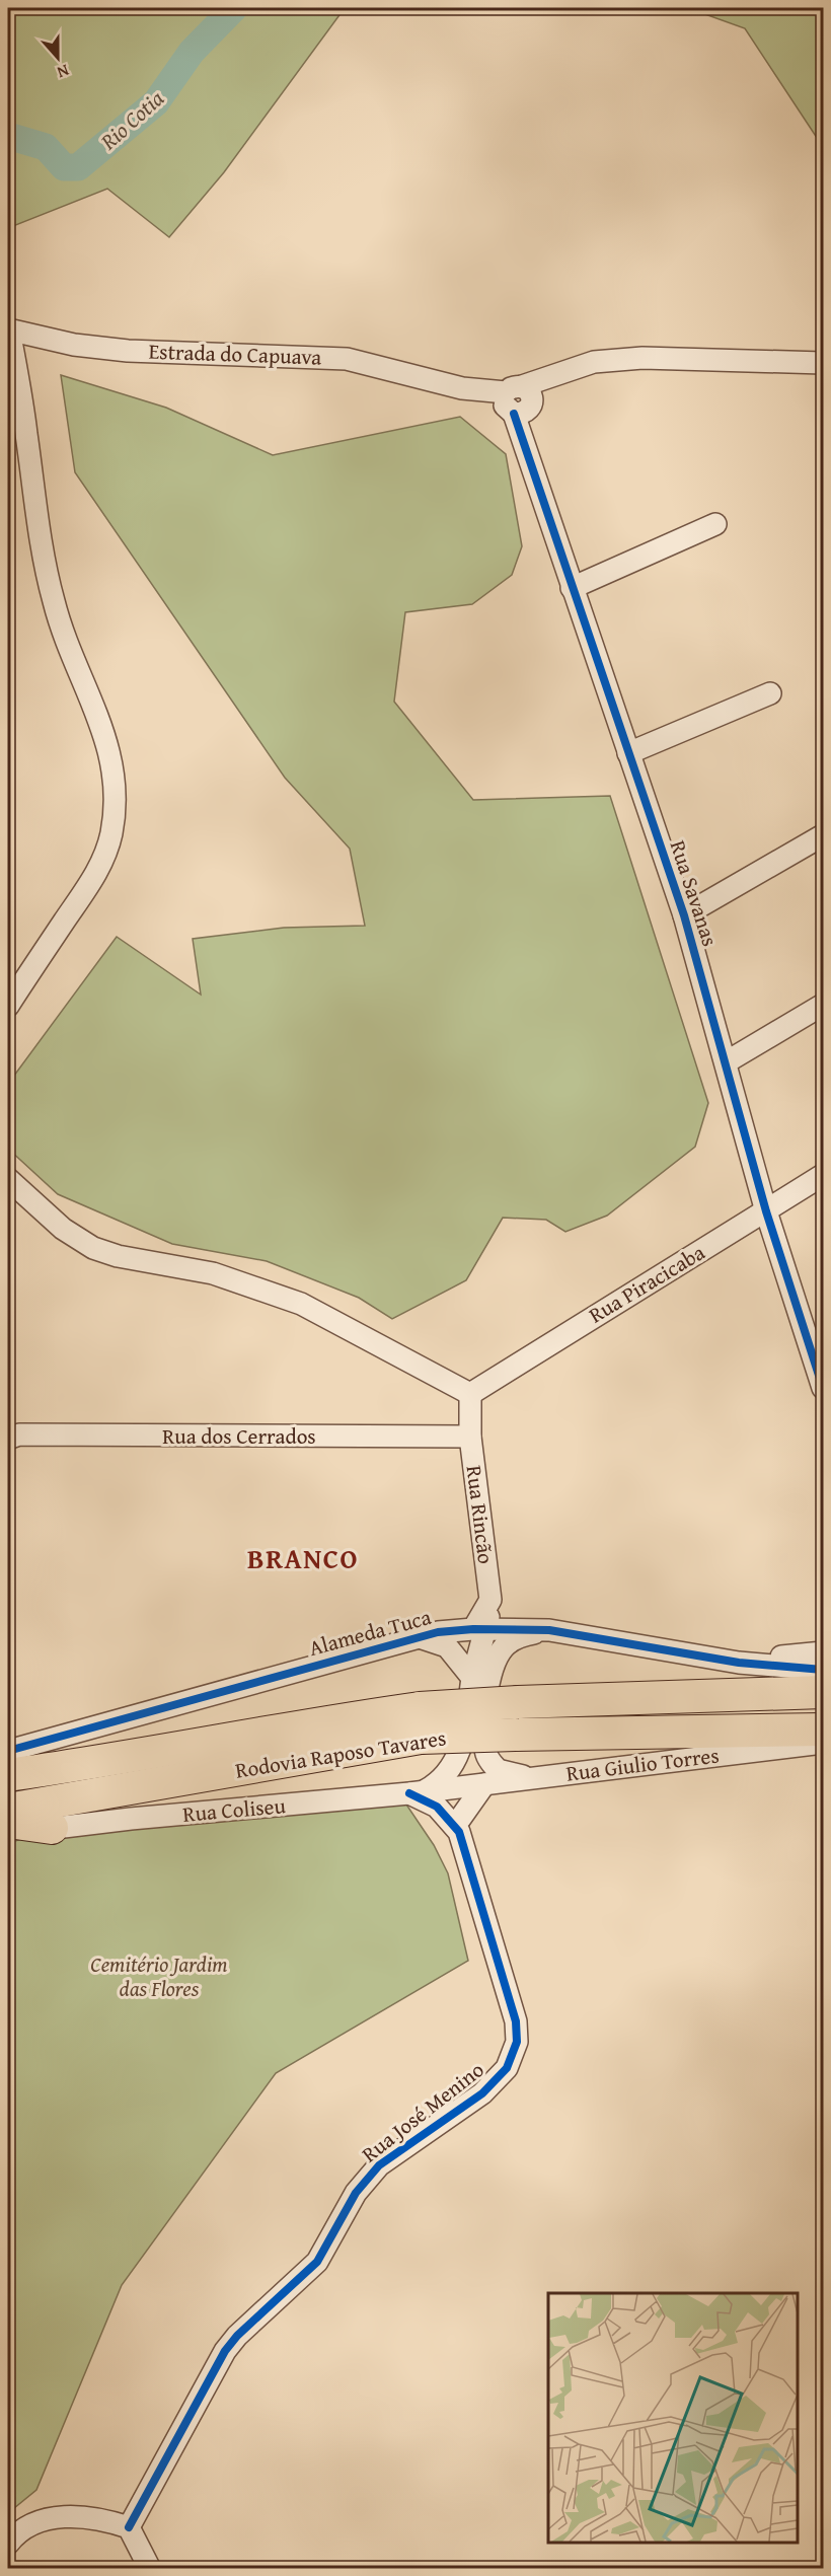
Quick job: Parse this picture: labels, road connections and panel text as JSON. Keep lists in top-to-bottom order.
{
  "streets": {
    "highway": ["Rodovia Raposo Tavares"],
    "street": [
      "Estrada do Capuava",
      "Rua Savanas",
      "Rua Piracicaba",
      "Rua dos Cerrados",
      "Rua Rincão",
      "Alameda Tuca",
      "Rua Giulio Torres",
      "Rua Coliseu",
      "Rua José Menino"
    ]
  },
  "crossings": [
    ["Estrada do Capuava", "Rua Savanas"],
    ["Rua Savanas", "Rua Piracicaba"],
    ["Rua Piracicaba", "Rua Rincão"],
    ["Rua dos Cerrados", "Rua Rincão"],
    ["Alameda Tuca", "Rua José Menino"],
    ["Rua Giulio Torres", "Rua Coliseu"],
    ["Rua Giulio Torres", "Rua José Menino"],
    ["Rua Coliseu", "Rua José Menino"]
  ],
  "districts": ["BRANCO"],
  "water": ["Rio Cotia"],
  "parks": ["Cemitério Jardim das Flores"],
  "north": "bottom"
}
